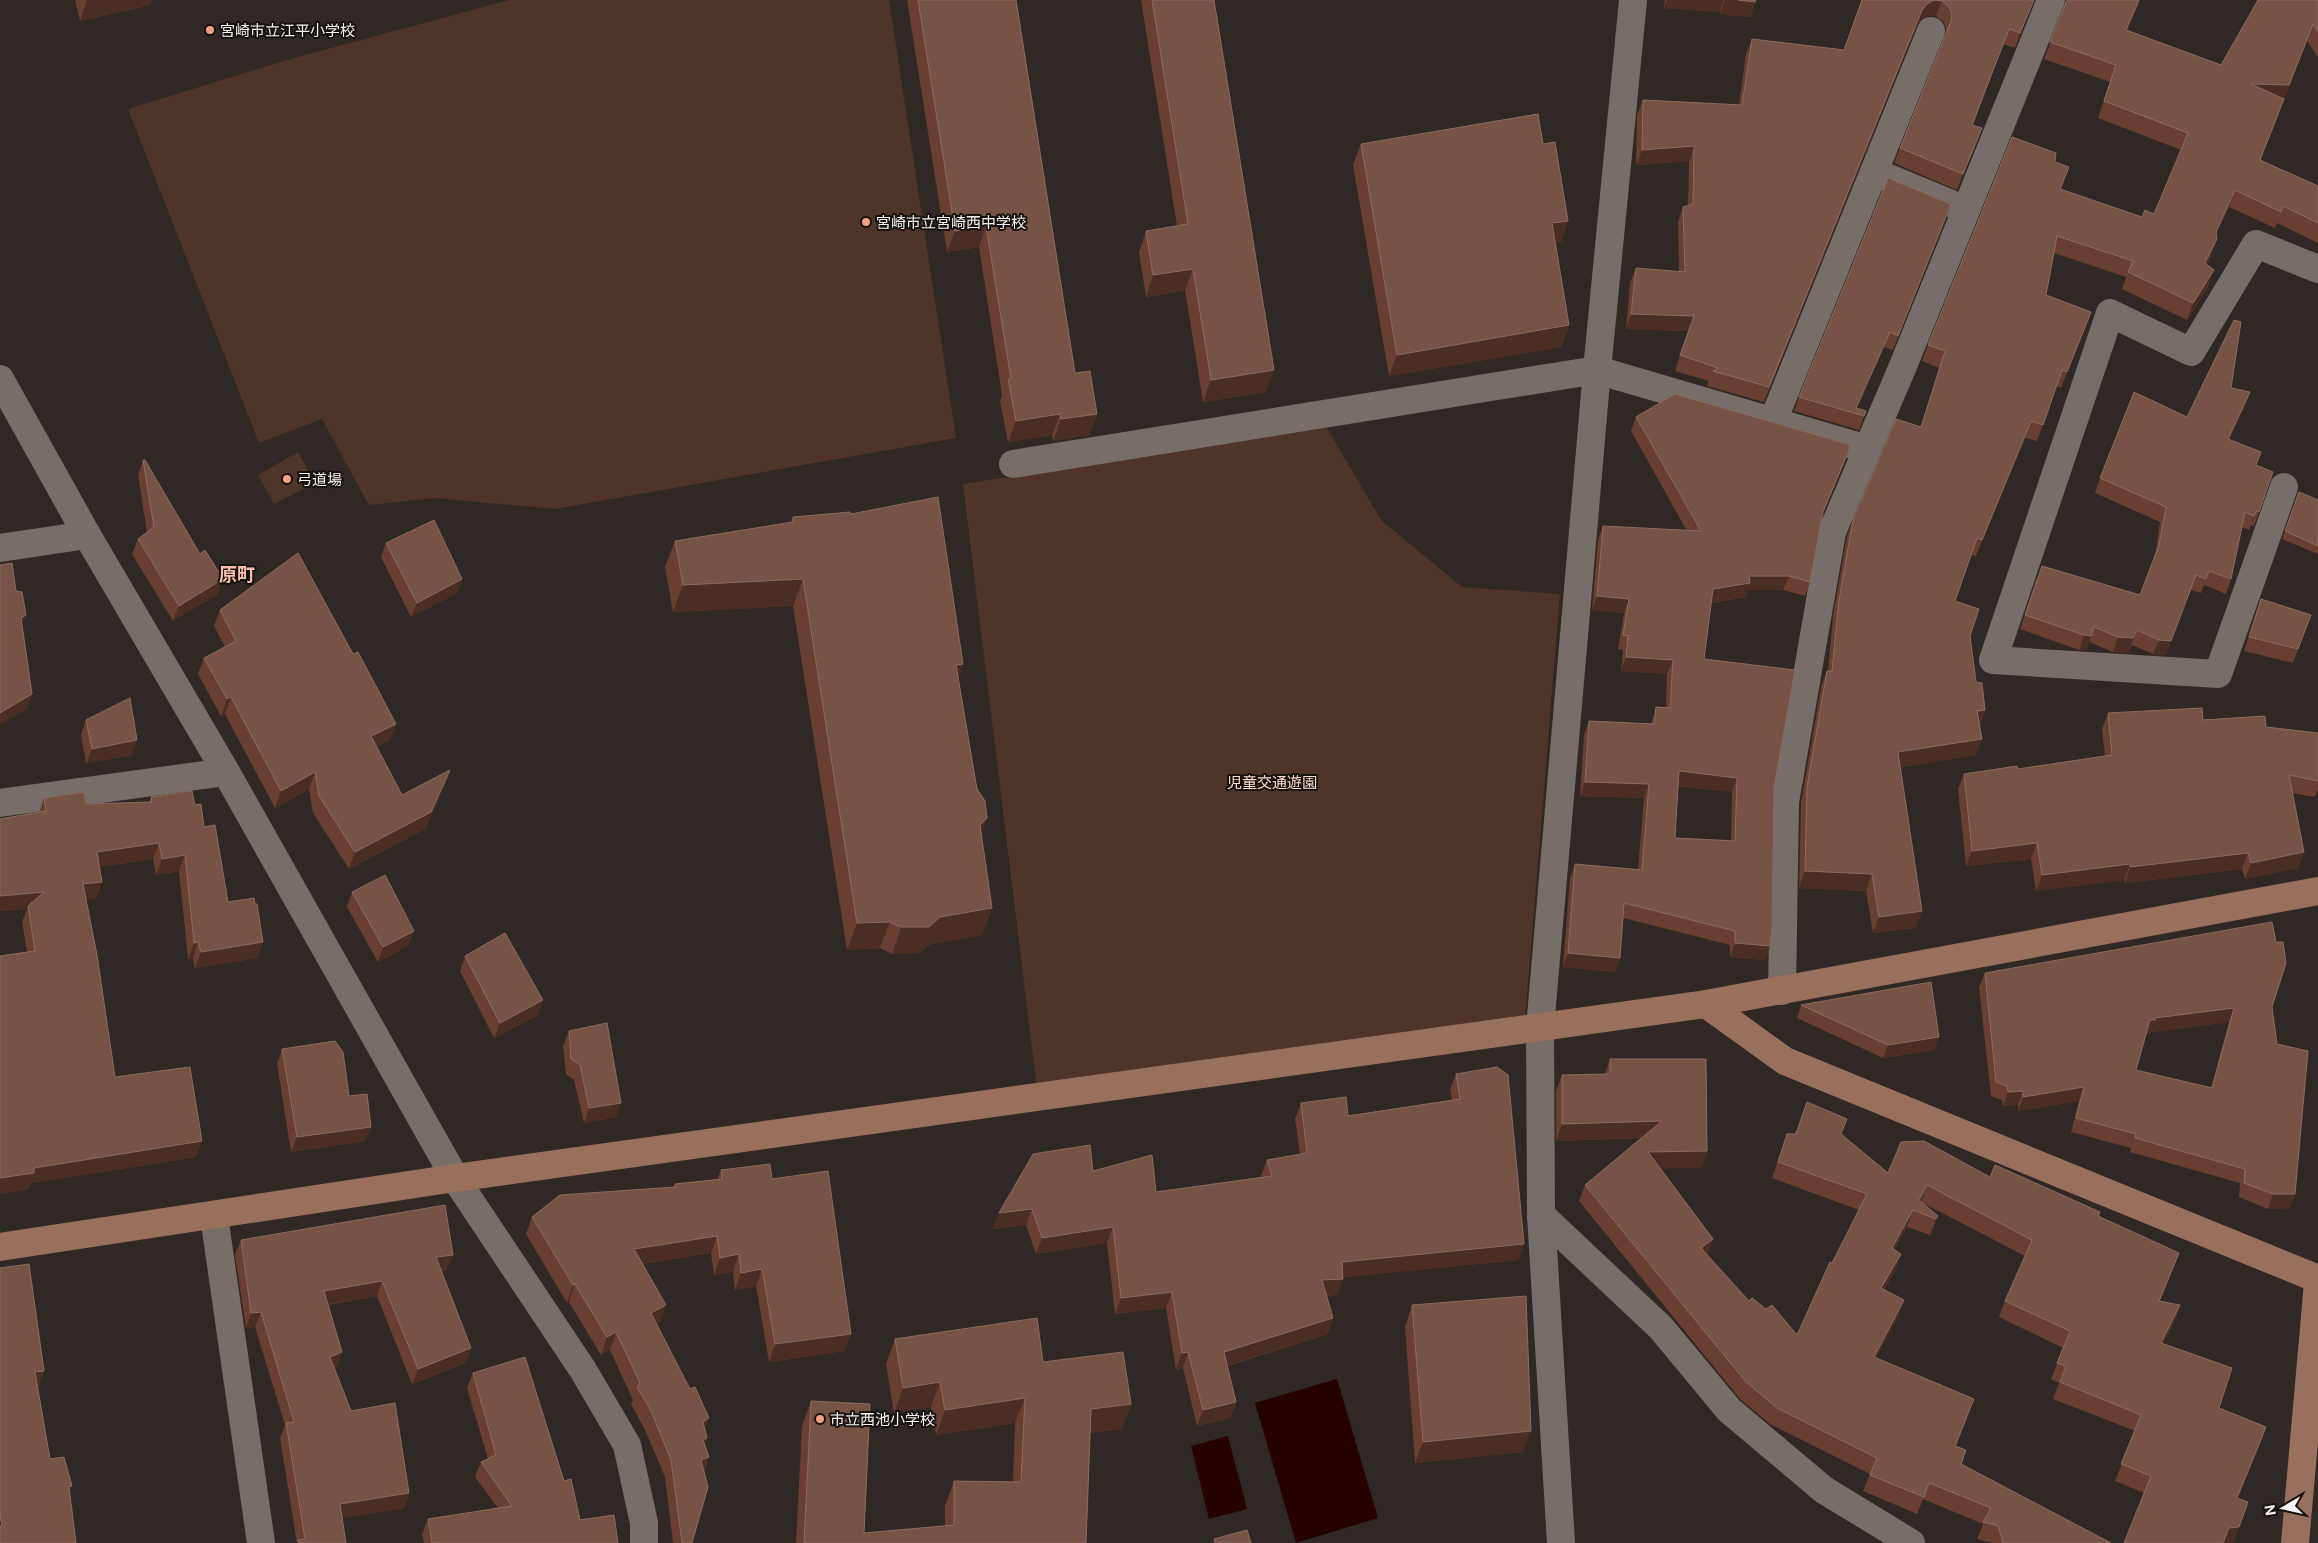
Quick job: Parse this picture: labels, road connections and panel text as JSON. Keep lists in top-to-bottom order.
{
  "districts": ["原町"],
  "parks": ["児童交通遊園"],
  "places": [
    "宮崎市立江平小学校",
    "宮崎市立宮崎西中学校",
    "弓道場",
    "市立西池小学校"
  ],
  "north": "left"
}
